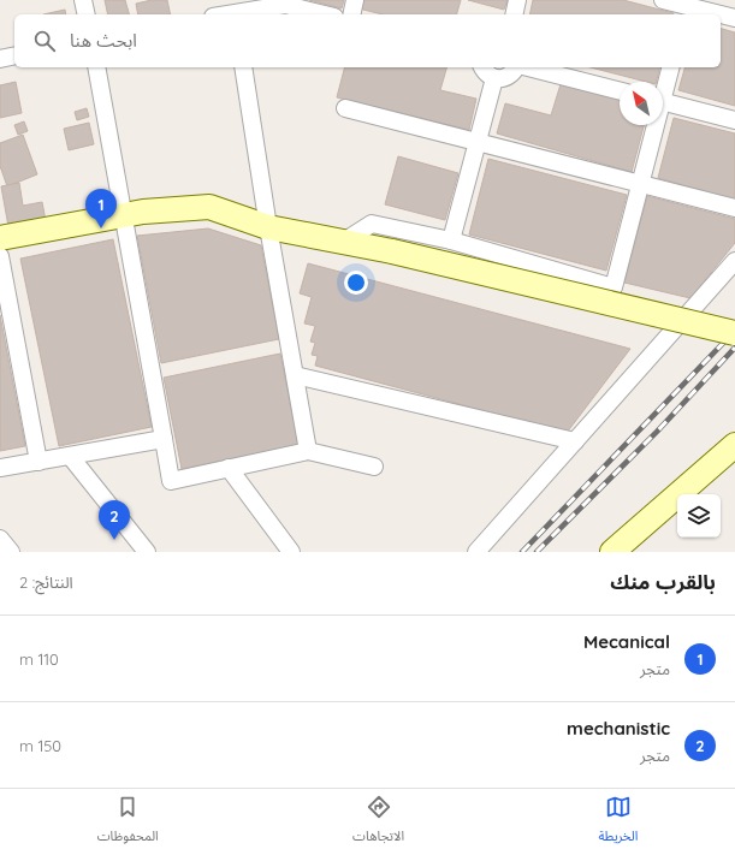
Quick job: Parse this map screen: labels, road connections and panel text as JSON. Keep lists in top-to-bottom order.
{
  "north": "top left",
  "page": {
    "search": "ابحث هنا",
    "pins": ["1", "2"],
    "heading": ["بالقرب منك", "النتائج: 2"],
    "list": [
      {
        "mark": "1",
        "name": "Mecanical",
        "note": "متجر",
        "value": "110 m"
      },
      {
        "mark": "2",
        "name": "mechanistic",
        "note": "متجر",
        "value": "150 m"
      }
    ],
    "nav": ["الخريطة", "الاتجاهات", "المحفوظات"]
  }
}
